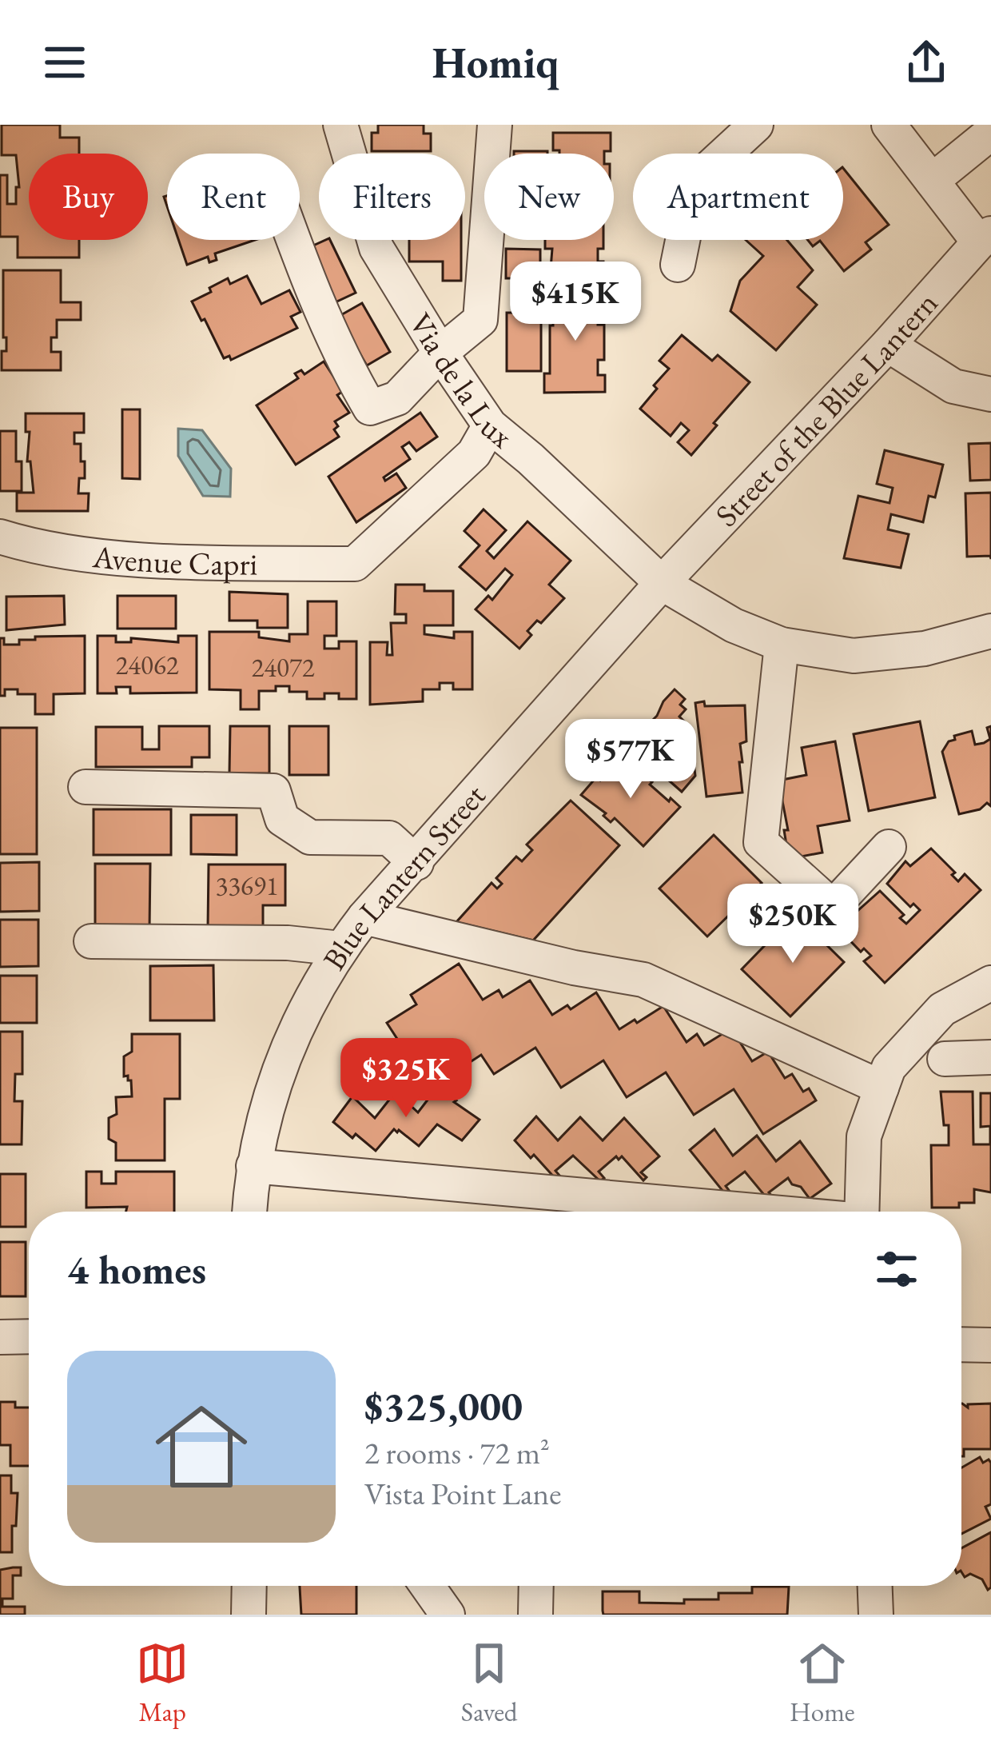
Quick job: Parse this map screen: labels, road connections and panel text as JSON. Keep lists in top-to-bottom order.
{
  "streets": {
    "street": [
      "Via de la Lux",
      "Street of the Blue Lantern",
      "Avenue Capri",
      "Blue Lantern Street"
    ]
  },
  "crossings": [
    ["Via de la Lux", "Street of the Blue Lantern"],
    ["Via de la Lux", "Avenue Capri"],
    ["Via de la Lux", "Blue Lantern Street"],
    ["Street of the Blue Lantern", "Blue Lantern Street"]
  ],
  "house_numbers": ["24062", "24072", "33691"],
  "page": {
    "header": "Homiq",
    "chip": [
      "Buy",
      "Rent",
      "Filters",
      "New",
      "Apartment"
    ],
    "price": [
      "$415K",
      "$577K",
      "$250K",
      "$325K"
    ],
    "heading": "4 homes",
    "list": [
      {
        "name": "$325,000",
        "note": "2 rooms · 72 m² · Vista Point Lane"
      }
    ],
    "tabs": ["Map", "Saved", "Home"]
  }
}
